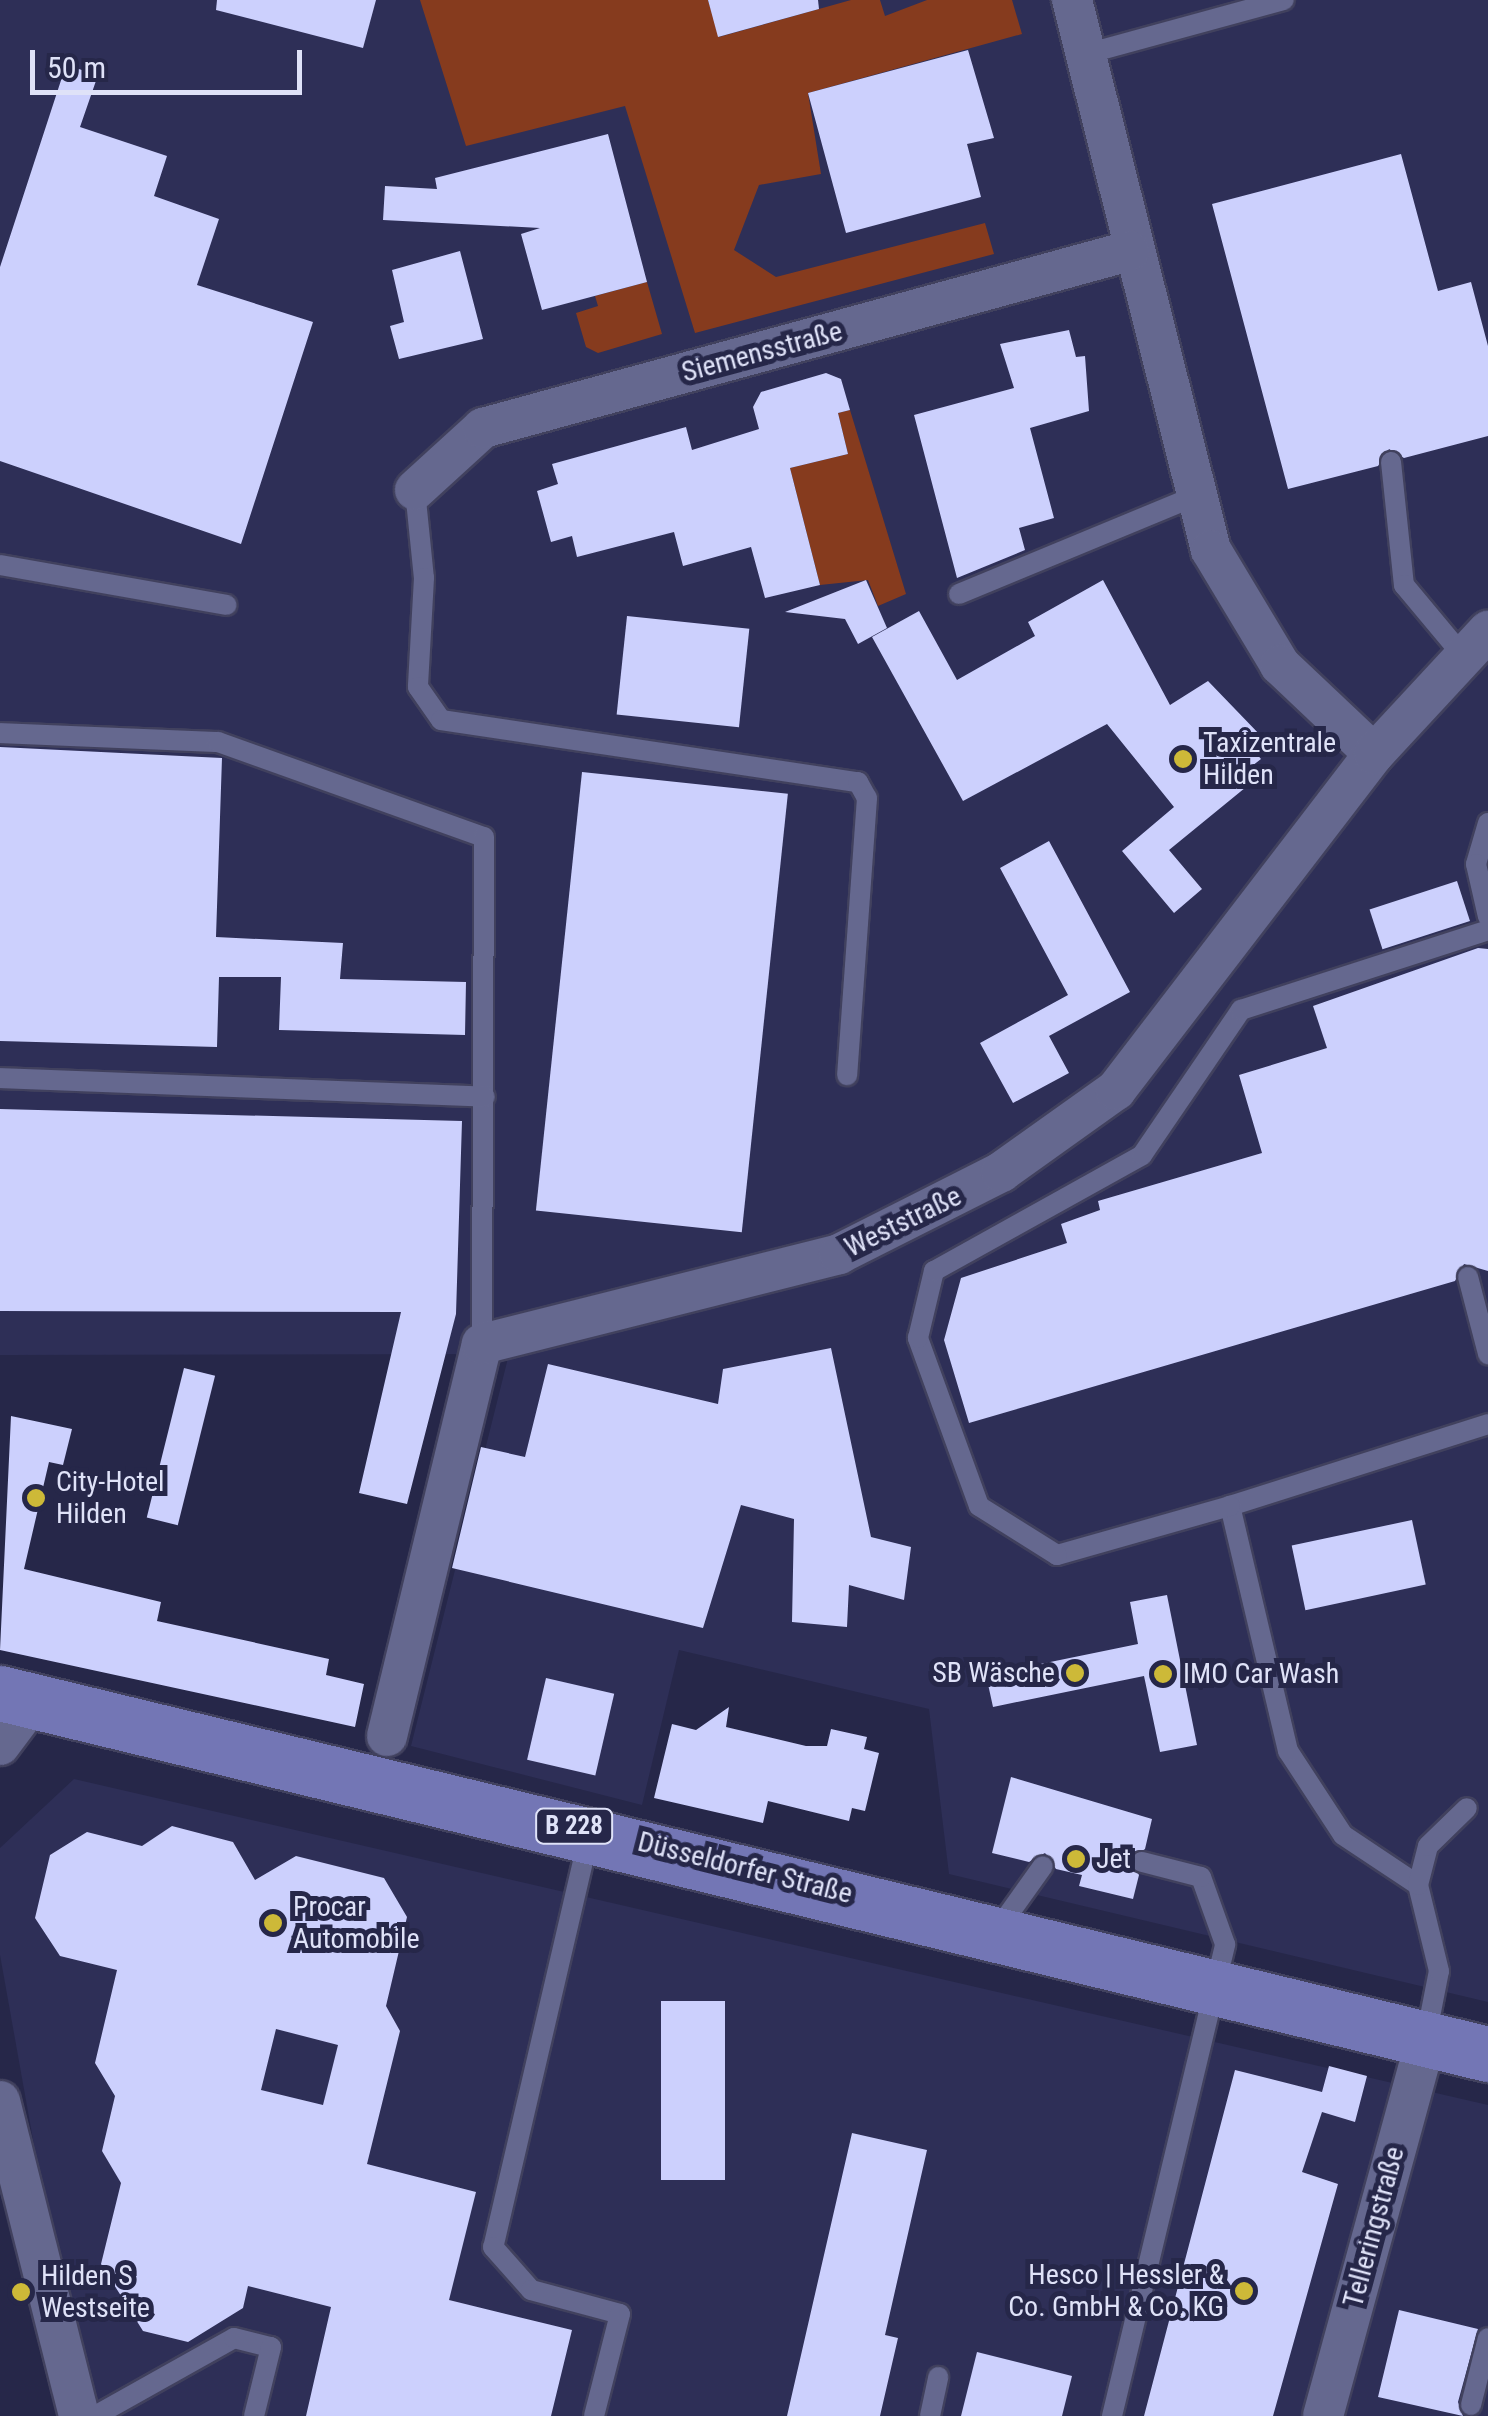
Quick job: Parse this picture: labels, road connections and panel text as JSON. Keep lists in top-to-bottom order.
{
  "streets": {
    "main road": ["B 228", "Düsseldorfer Straße"],
    "street": ["Siemensstraße", "Weststraße", "Telleringstraße"]
  },
  "crossings": [
    ["Düsseldorfer Straße", "Telleringstraße"]
  ],
  "places": [
    "Taxizentrale Hilden",
    "City-Hotel Hilden",
    "SB Wäsche",
    "IMO Car Wash",
    "Jet",
    "Procar Automobile",
    "Hesco | Hessler & Co. GmbH & Co. KG",
    "Hilden S Westseite"
  ],
  "scale_bar": "50 m"
}
